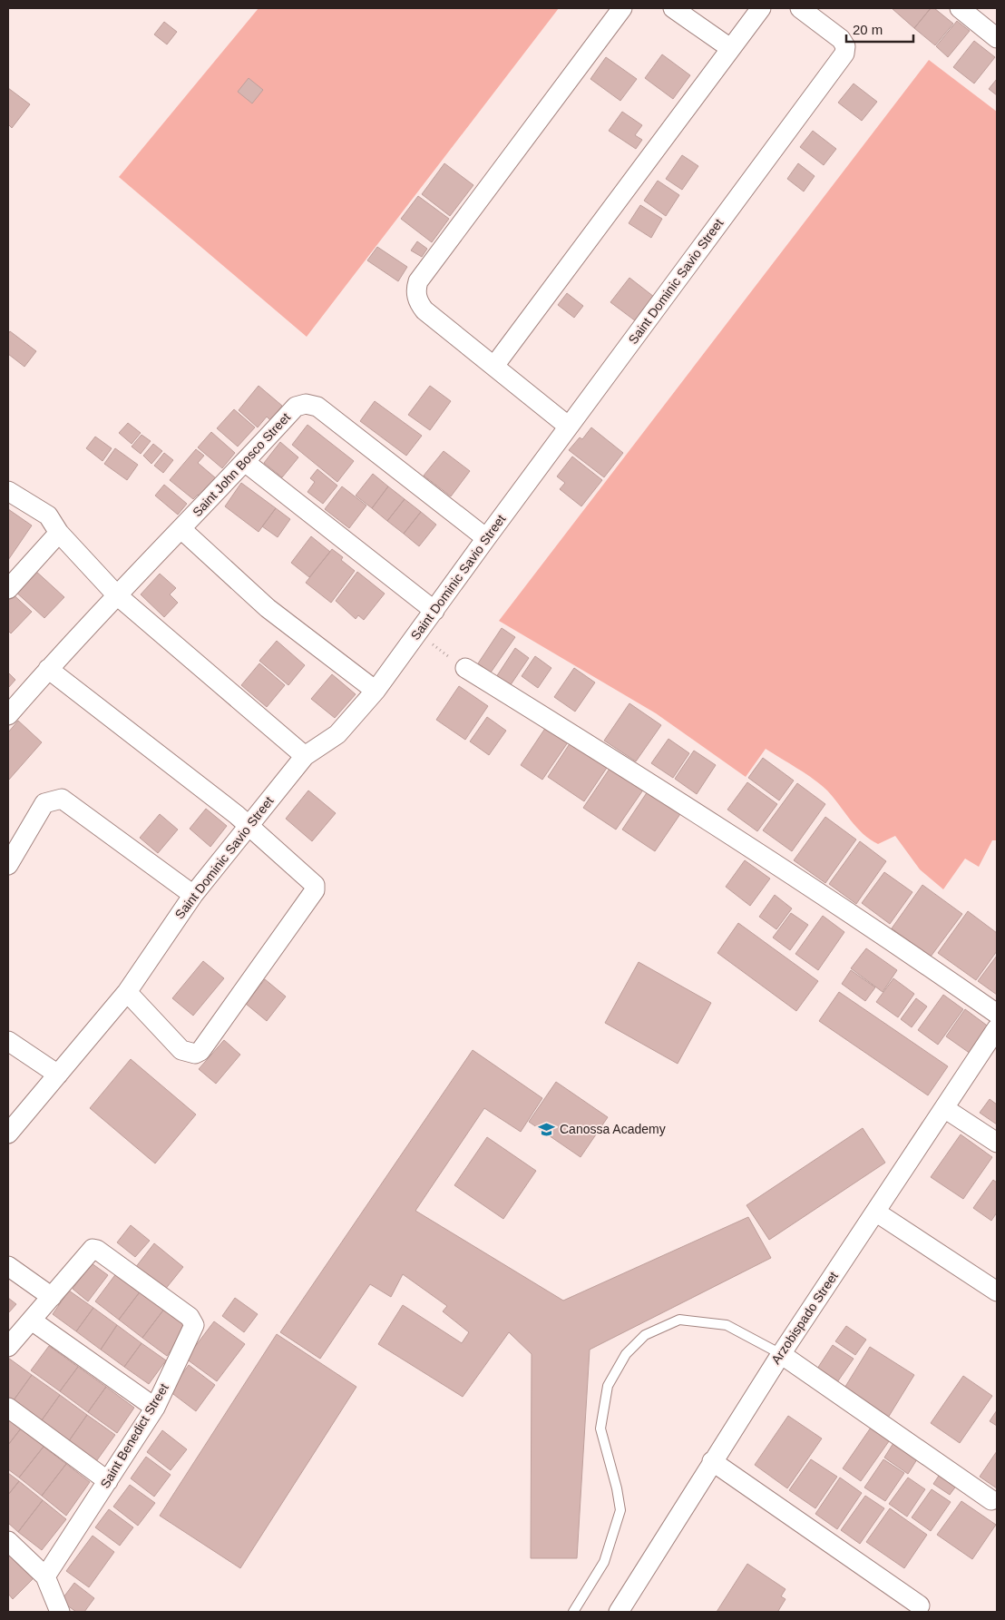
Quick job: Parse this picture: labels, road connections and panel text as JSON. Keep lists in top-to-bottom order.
{
  "streets": {
    "street": [
      "Saint Dominic Savio Street",
      "Saint John Bosco Street",
      "Arzobispado Street",
      "Saint Benedict Street"
    ]
  },
  "crossings": [
    ["Saint Dominic Savio Street", "Saint John Bosco Street"]
  ],
  "places": {
    "school or university": ["Canossa Academy"]
  },
  "scale_bar": "20 m"
}
